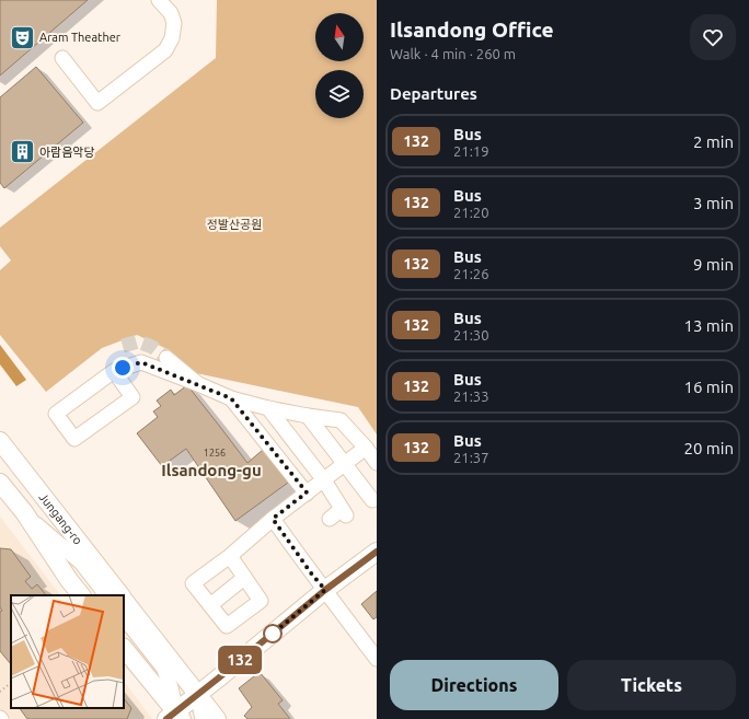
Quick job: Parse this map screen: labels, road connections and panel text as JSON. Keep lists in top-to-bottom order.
{
  "streets": {
    "main road": ["Jungang-ro"]
  },
  "districts": ["Ilsandong-gu"],
  "parks": ["정발산공원"],
  "places": {
    "theatre": ["Aram Theather"],
    "building": ["아람음악당"]
  },
  "lines": ["bus line 132"],
  "house_numbers": ["1256"],
  "north": "top",
  "page": {
    "on_map": "132",
    "heading": [
      ["Ilsandong Office", "Walk · 4 min · 260 m"],
      "Departures"
    ],
    "list": [
      {
        "mark": "132",
        "name": "Bus",
        "note": "21:19",
        "value": "2 min"
      },
      {
        "mark": "132",
        "name": "Bus",
        "note": "21:20",
        "value": "3 min"
      },
      {
        "mark": "132",
        "name": "Bus",
        "note": "21:26",
        "value": "9 min"
      },
      {
        "mark": "132",
        "name": "Bus",
        "note": "21:30",
        "value": "13 min"
      },
      {
        "mark": "132",
        "name": "Bus",
        "note": "21:33",
        "value": "16 min"
      },
      {
        "mark": "132",
        "name": "Bus",
        "note": "21:37",
        "value": "20 min"
      }
    ],
    "buttons": ["Directions", "Tickets"]
  }
}
